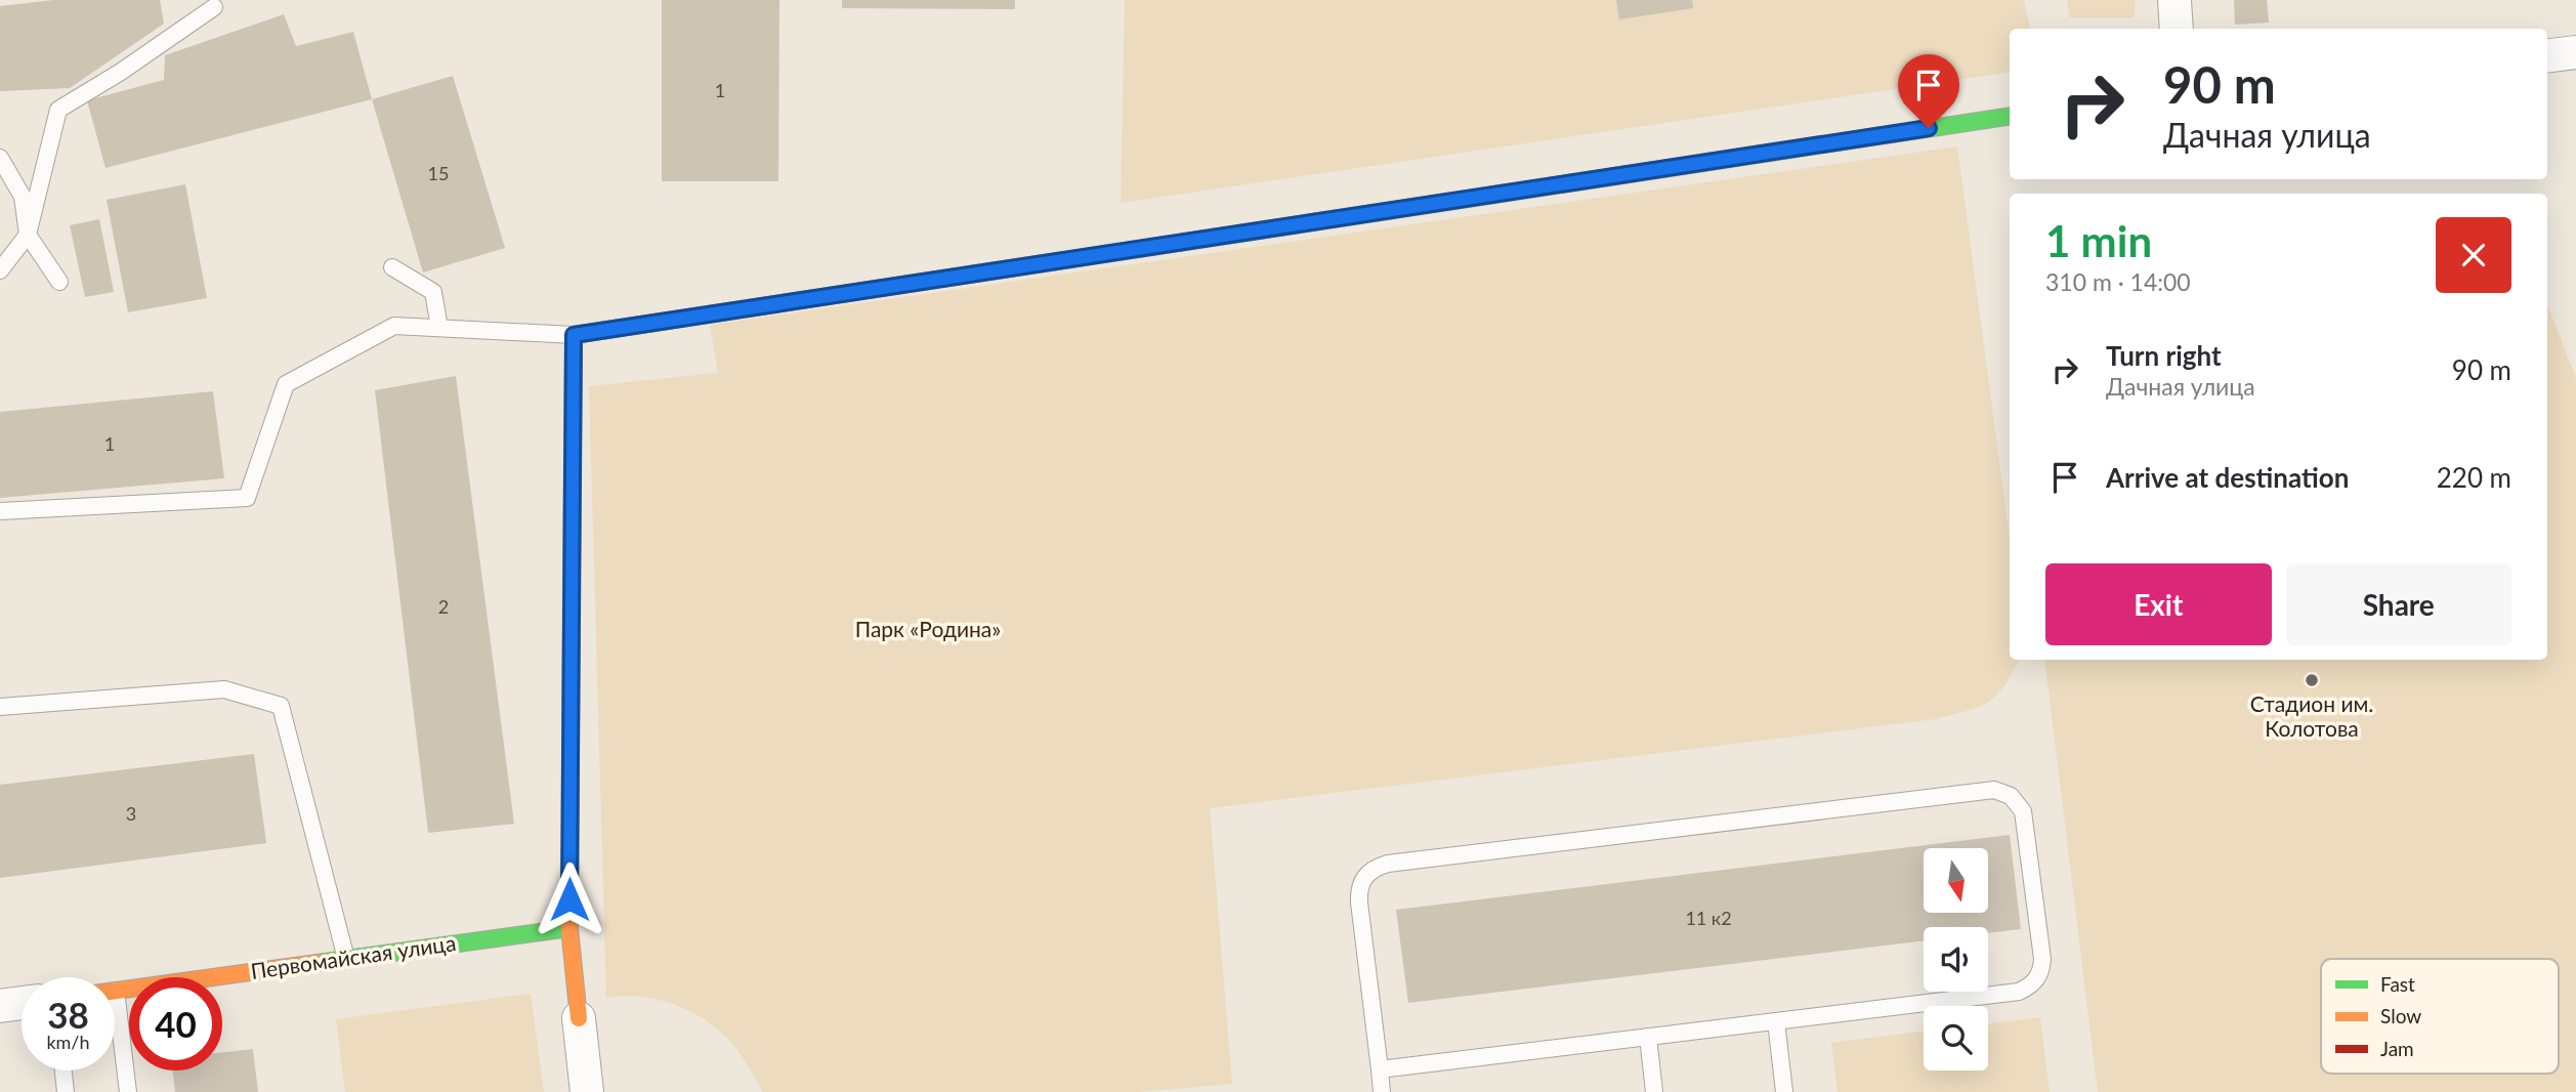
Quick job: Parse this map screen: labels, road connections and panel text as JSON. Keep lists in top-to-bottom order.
{
  "streets": {
    "street": ["Первомайская улица"]
  },
  "parks": ["Парк «Родина»"],
  "places": ["Стадион им. Колотова"],
  "house_numbers": [
    "1",
    "15",
    "1",
    "2",
    "3",
    "11 к2"
  ],
  "legend": ["Fast", "Slow", "Jam"],
  "north": "bottom",
  "page": {
    "turn": ["90 m", "Дачная улица"],
    "heading": ["1 min", "310 m · 14:00"],
    "list": [
      {
        "name": "Turn right",
        "note": "Дачная улица",
        "value": "90 m"
      },
      {
        "name": "Arrive at destination",
        "value": "220 m"
      }
    ],
    "buttons": ["Exit", "Share"],
    "speed": "38 km/h",
    "limit": "40"
  }
}
